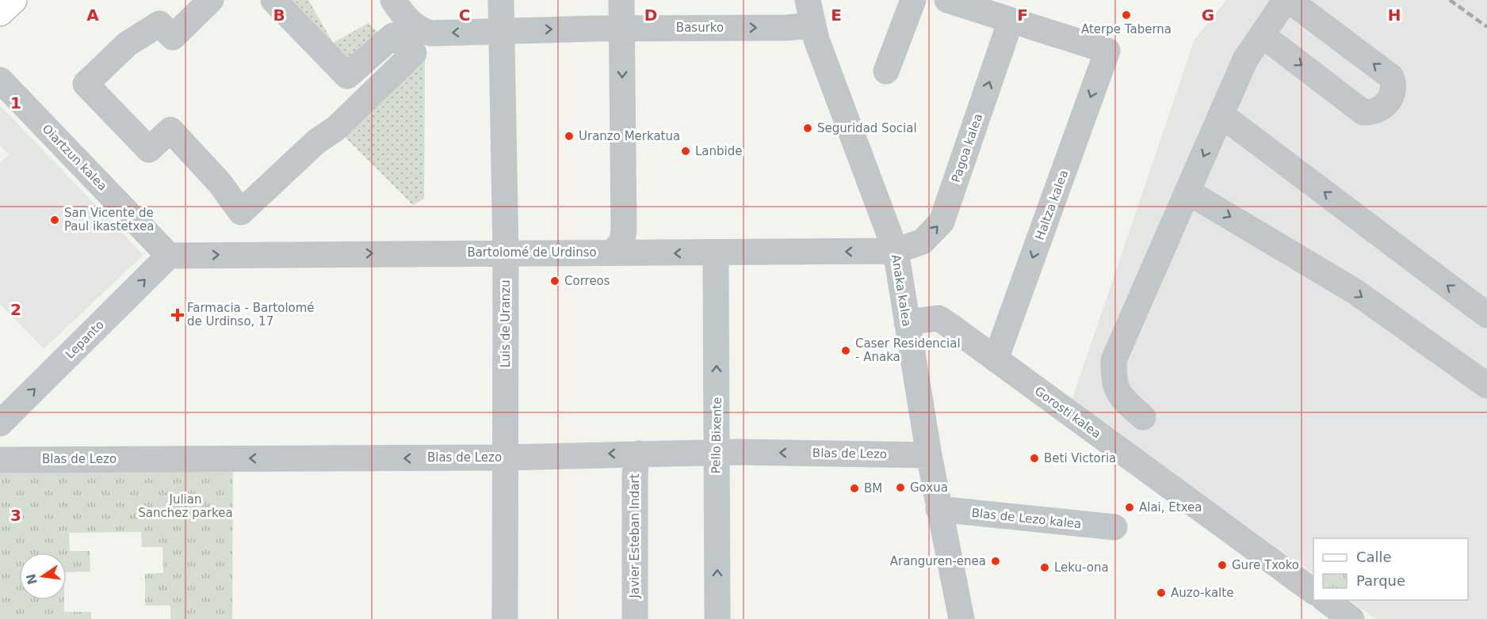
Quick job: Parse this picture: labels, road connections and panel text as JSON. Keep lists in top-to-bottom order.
{
  "streets": {
    "street": [
      "Basurko",
      "Pagoa kalea",
      "Oiartzun kalea",
      "Haltza kalea",
      "Bartolomé de Urdinso",
      "Anaka kalea",
      "Luis de Uranzu",
      "Lepanto",
      "Gorosti kalea",
      "Pello Bixente",
      "Blas de Lezo",
      "Blas de Lezo kalea",
      "Javier Esteban Indart"
    ]
  },
  "crossings": [
    ["Basurko", "Anaka kalea"],
    ["Basurko", "Luis de Uranzu"],
    ["Pagoa kalea", "Haltza kalea"],
    ["Pagoa kalea", "Bartolomé de Urdinso"],
    ["Pagoa kalea", "Anaka kalea"],
    ["Oiartzun kalea", "Bartolomé de Urdinso"],
    ["Oiartzun kalea", "Lepanto"],
    ["Haltza kalea", "Gorosti kalea"],
    ["Bartolomé de Urdinso", "Anaka kalea"],
    ["Bartolomé de Urdinso", "Luis de Uranzu"],
    ["Bartolomé de Urdinso", "Lepanto"],
    ["Bartolomé de Urdinso", "Pello Bixente"],
    ["Anaka kalea", "Gorosti kalea"],
    ["Anaka kalea", "Blas de Lezo"],
    ["Anaka kalea", "Blas de Lezo kalea"],
    ["Luis de Uranzu", "Blas de Lezo"],
    ["Pello Bixente", "Blas de Lezo"],
    ["Blas de Lezo", "Javier Esteban Indart"]
  ],
  "one_way": ["Lepanto", "Pello Bixente", "Blas de Lezo"],
  "parks": ["Julian Sanchez parkea"],
  "places": {
    "other": [
      "Aterpe Taberna",
      "Seguridad Social",
      "Uranzo Merkatua",
      "Lanbide",
      "San Vicente de Paul ikastetxea",
      "Correos",
      "Caser Residencial - Anaka",
      "Beti Victoria",
      "Goxua",
      "BM",
      "Alai, Etxea",
      "Aranguren-enea",
      "Gure Txoko",
      "Leku-ona",
      "Auzo-kalte"
    ],
    "health": ["Farmacia - Bartolomé de Urdinso, 17"]
  },
  "legend": ["Calle", "Parque"],
  "north": "left",
  "grid": {
    "columns": [
      "A",
      "B",
      "C",
      "D",
      "E",
      "F",
      "G",
      "H"
    ],
    "rows": ["1", "2", "3"]
  }
}
